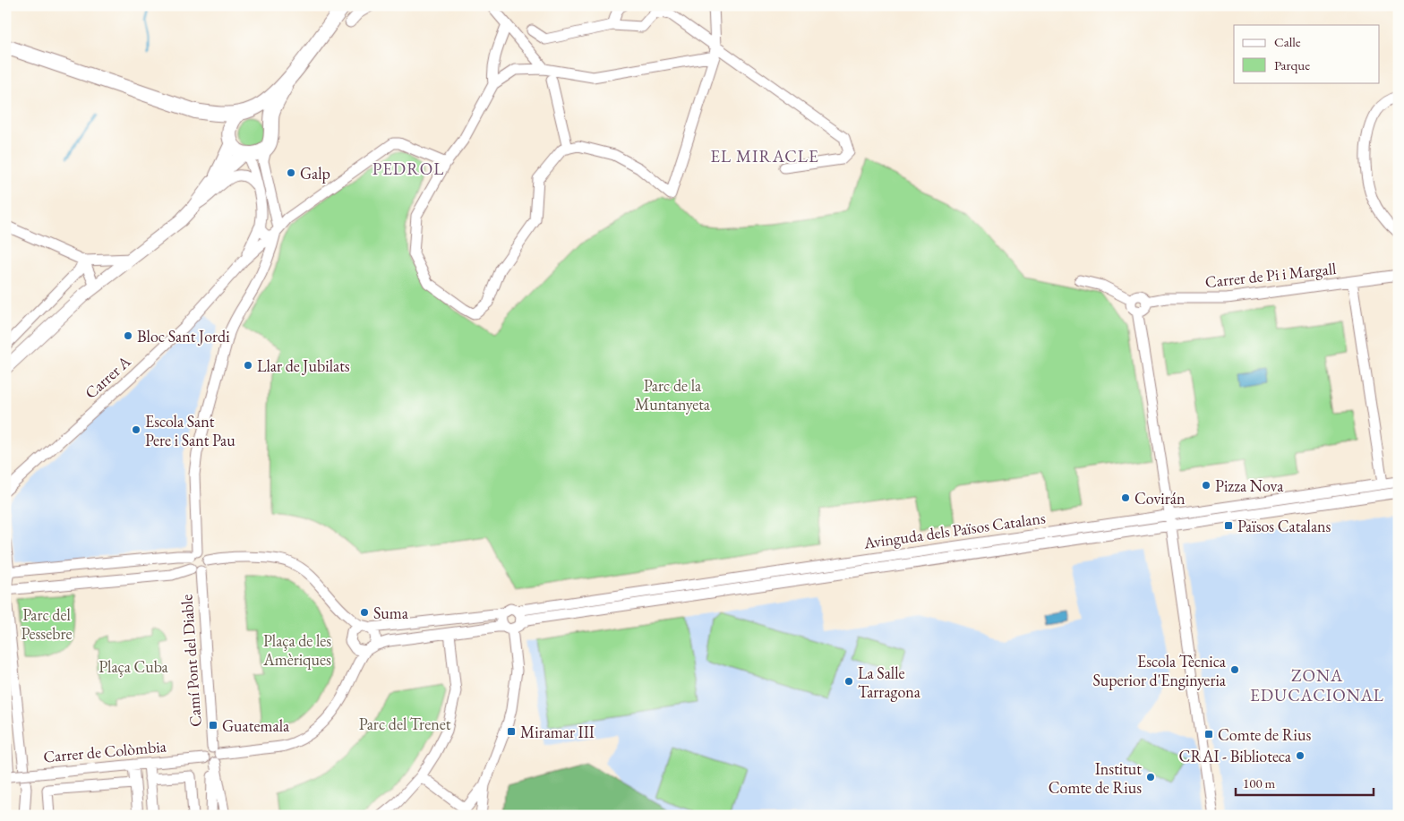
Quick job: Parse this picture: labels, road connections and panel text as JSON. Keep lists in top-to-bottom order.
{
  "streets": {
    "street": [
      "Carrer de Pi i Margall",
      "Carrer A",
      "Avinguda dels Països Catalans",
      "Camí Pont del Diable",
      "Carrer de Colòmbia"
    ]
  },
  "crossings": [
    ["Avinguda dels Països Catalans", "Carrer de Colòmbia"],
    ["Camí Pont del Diable", "Carrer de Colòmbia"]
  ],
  "districts": ["EL MIRACLE", "PEDROL", "ZONA EDUCACIONAL"],
  "parks": [
    "Parc de la Muntanyeta",
    "Parc del Pessebre",
    "Plaça de les Amèriques",
    "Plaça Cuba",
    "Parc del Trenet"
  ],
  "places": {
    "other": [
      "Galp",
      "Bloc Sant Jordi",
      "Llar de Jubilats",
      "Escola Sant Pere i Sant Pau",
      "Pizza Nova",
      "Covirán",
      "Suma",
      "Escola Tècnica Superior d'Enginyeria",
      "La Salle Tarragona",
      "CRAI - Biblioteca",
      "Institut Comte de Rius"
    ],
    "transit": [
      "Països Catalans",
      "Guatemala",
      "Miramar III",
      "Comte de Rius"
    ]
  },
  "legend": ["Calle", "Parque"],
  "scale_bar": "100 m"
}
